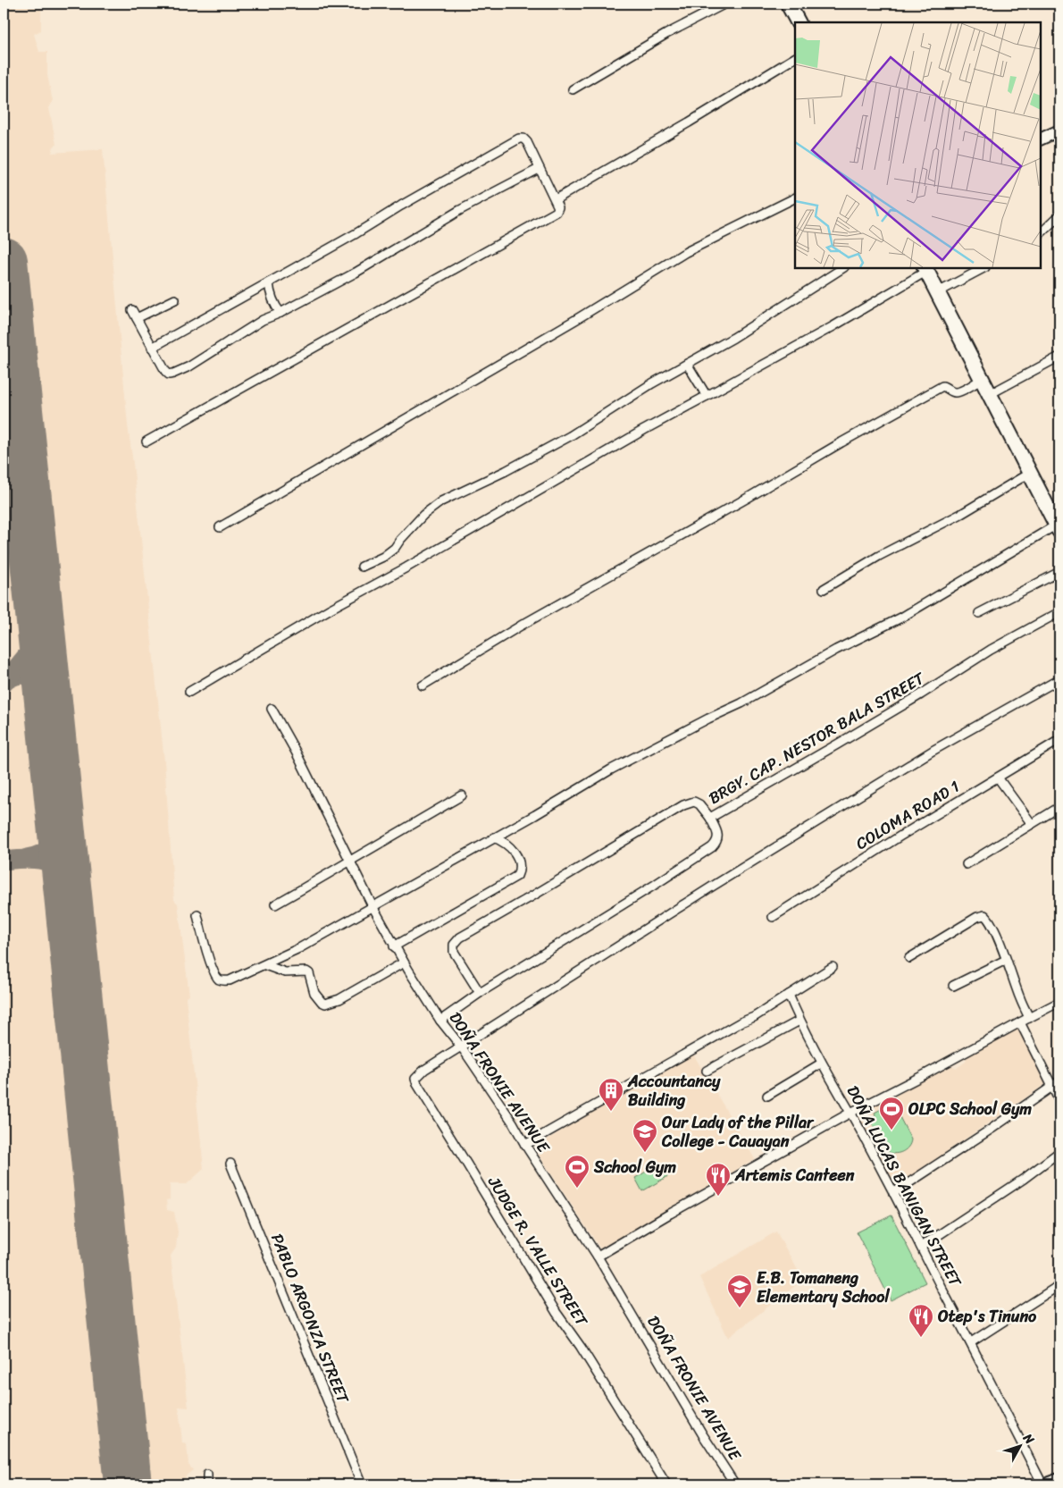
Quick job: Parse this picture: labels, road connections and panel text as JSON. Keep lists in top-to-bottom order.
{
  "streets": {
    "street": [
      "BRGY. CAP. NESTOR BALA STREET",
      "COLOMA ROAD 1",
      "DOÑA FRONIE AVENUE",
      "DOÑA LUCAS BANIGAN STREET",
      "JUDGE R. VALLE STREET",
      "PABLO ARGONZA STREET"
    ]
  },
  "crossings": [
    ["BRGY. CAP. NESTOR BALA STREET", "DOÑA FRONIE AVENUE"],
    ["DOÑA FRONIE AVENUE", "JUDGE R. VALLE STREET"]
  ],
  "places": {
    "building": ["Accountancy Building"],
    "sports": ["OLPC School Gym", "School Gym"],
    "school or university": ["Our Lady of the Pillar College - Cauayan", "E.B. Tomaneng Elementary School"],
    "restaurant": ["Artemis Canteen", "Otep's Tinuno"]
  },
  "north": "top right"
}
